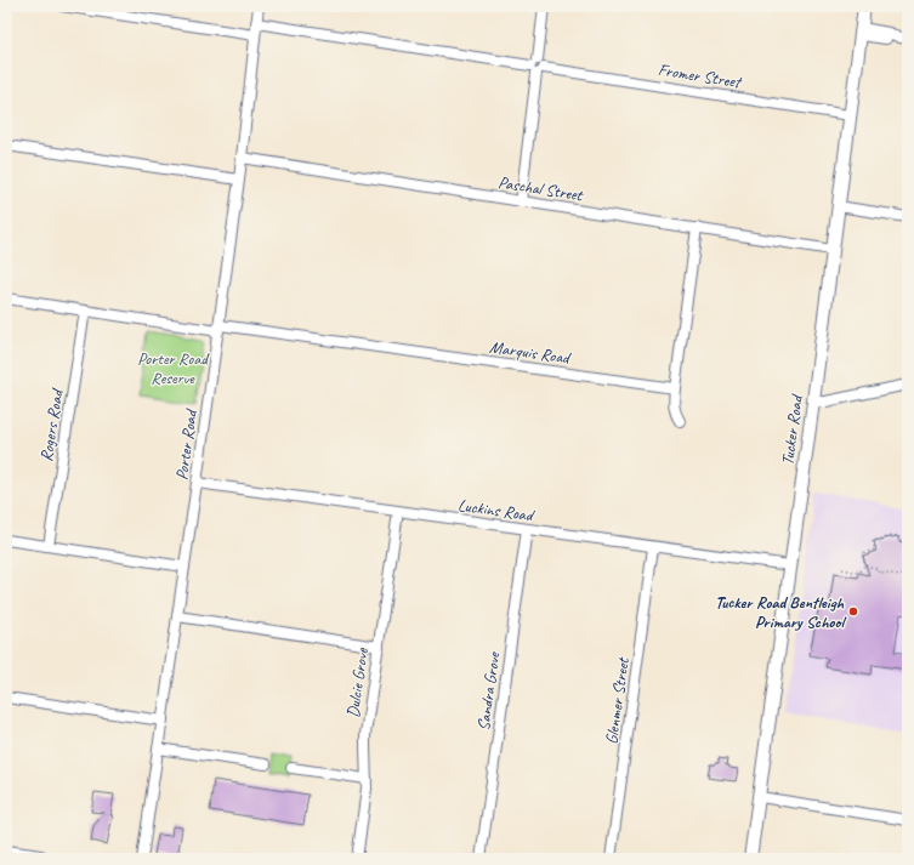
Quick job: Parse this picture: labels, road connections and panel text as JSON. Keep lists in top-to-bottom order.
{
  "streets": {
    "street": [
      "Fromer Street",
      "Paschal Street",
      "Marquis Road",
      "Rogers Road",
      "Tucker Road",
      "Porter Road",
      "Luckins Road",
      "Dulcie Grove",
      "Sandra Grove",
      "Glenmer Street"
    ]
  },
  "crossings": [
    ["Fromer Street", "Tucker Road"],
    ["Fromer Street", "Porter Road"],
    ["Paschal Street", "Tucker Road"],
    ["Paschal Street", "Porter Road"],
    ["Marquis Road", "Rogers Road"],
    ["Marquis Road", "Porter Road"],
    ["Tucker Road", "Luckins Road"],
    ["Porter Road", "Luckins Road"],
    ["Luckins Road", "Dulcie Grove"],
    ["Luckins Road", "Sandra Grove"],
    ["Luckins Road", "Glenmer Street"]
  ],
  "parks": ["Porter Road Reserve"],
  "places": ["Tucker Road Bentleigh Primary School"]
}
